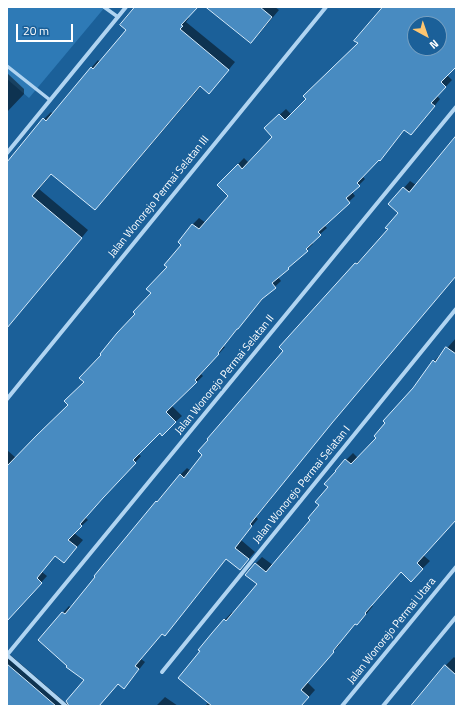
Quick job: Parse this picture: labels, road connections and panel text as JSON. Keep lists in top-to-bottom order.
{
  "streets": {
    "street": [
      "Jalan Wonorejo Permai Selatan III",
      "Jalan Wonorejo Permai Selatan II",
      "Jalan Wonorejo Permai Selatan I",
      "Jalan Wonorejo Permai Utara"
    ]
  },
  "scale_bar": "20 m",
  "north": "bottom right"
}
